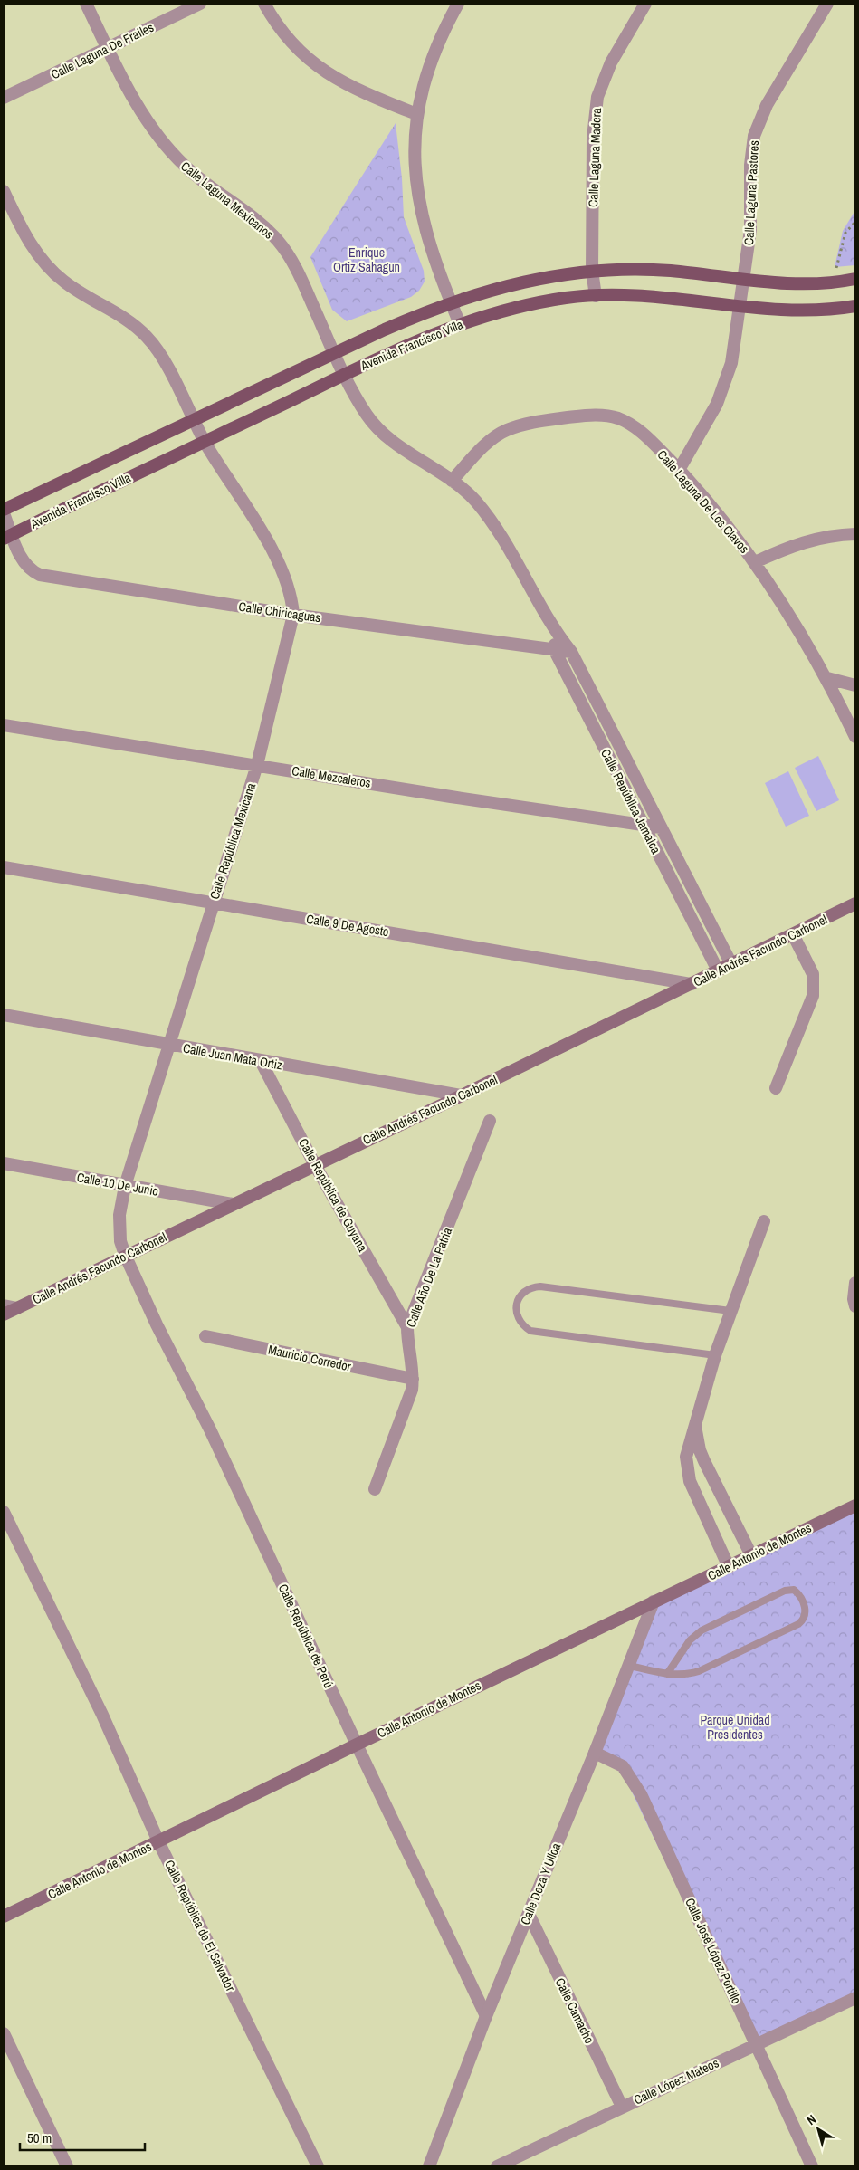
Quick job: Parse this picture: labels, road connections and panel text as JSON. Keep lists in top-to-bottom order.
{
  "streets": {
    "main road": ["Avenida Francisco Villa", "Calle Andrés Facundo Carbonel", "Calle Antonio de Montes"],
    "street": [
      "Calle Laguna De Frailes",
      "Calle Laguna Madera",
      "Calle Laguna Pastores",
      "Calle Laguna Mexicanos",
      "Calle Laguna De Los Clavos",
      "Calle Chiricaguas",
      "Calle Mezcaleros",
      "Calle República Jamaica",
      "Calle República Mexicana",
      "Calle 9 De Agosto",
      "Calle Juan Mata Ortiz",
      "Calle 10 De Junio",
      "Calle República de Guyana",
      "Calle Año De La Patria",
      "Mauricio Corredor",
      "Calle República de Perú",
      "Calle Deza Y Ulloa",
      "Calle República de El Salvador",
      "Calle José López Portillo",
      "Calle Camacho",
      "Calle López Mateos"
    ]
  },
  "crossings": [
    ["Calle Laguna De Frailes", "Calle Laguna Mexicanos"],
    ["Calle Laguna Madera", "Avenida Francisco Villa"],
    ["Calle Laguna Pastores", "Avenida Francisco Villa"],
    ["Calle Laguna Pastores", "Calle Laguna De Los Clavos"],
    ["Calle Laguna Mexicanos", "Avenida Francisco Villa"],
    ["Calle Laguna Mexicanos", "Calle República Jamaica"],
    ["Avenida Francisco Villa", "Calle Chiricaguas"],
    ["Avenida Francisco Villa", "Calle República Jamaica"],
    ["Avenida Francisco Villa", "Calle República Mexicana"],
    ["Calle Laguna De Los Clavos", "Calle República Jamaica"],
    ["Calle Chiricaguas", "Calle República Jamaica"],
    ["Calle Chiricaguas", "Calle República Mexicana"],
    ["Calle Mezcaleros", "Calle República Jamaica"],
    ["Calle Mezcaleros", "Calle República Mexicana"],
    ["Calle República Jamaica", "Calle Andrés Facundo Carbonel"],
    ["Calle República Mexicana", "Calle 9 De Agosto"],
    ["Calle República Mexicana", "Calle Andrés Facundo Carbonel"],
    ["Calle República Mexicana", "Calle Juan Mata Ortiz"],
    ["Calle República Mexicana", "Calle 10 De Junio"],
    ["Calle República Mexicana", "Calle República de Perú"],
    ["Calle 9 De Agosto", "Calle Andrés Facundo Carbonel"],
    ["Calle Andrés Facundo Carbonel", "Calle Juan Mata Ortiz"],
    ["Calle Andrés Facundo Carbonel", "Calle 10 De Junio"],
    ["Calle Andrés Facundo Carbonel", "Calle República de Guyana"],
    ["Calle Andrés Facundo Carbonel", "Calle República de Perú"],
    ["Calle Juan Mata Ortiz", "Calle República de Guyana"],
    ["Calle República de Guyana", "Calle Año De La Patria"],
    ["Calle Año De La Patria", "Mauricio Corredor"],
    ["Calle Antonio de Montes", "Calle República de Perú"],
    ["Calle Antonio de Montes", "Calle Deza Y Ulloa"],
    ["Calle Antonio de Montes", "Calle República de El Salvador"],
    ["Calle República de Perú", "Calle Deza Y Ulloa"],
    ["Calle Deza Y Ulloa", "Calle José López Portillo"],
    ["Calle Deza Y Ulloa", "Calle Camacho"],
    ["Calle José López Portillo", "Calle López Mateos"],
    ["Calle Camacho", "Calle López Mateos"]
  ],
  "parks": ["Enrique Ortiz Sahagun", "Parque Unidad Presidentes"],
  "scale_bar": "50 m",
  "north": "top left"
}
